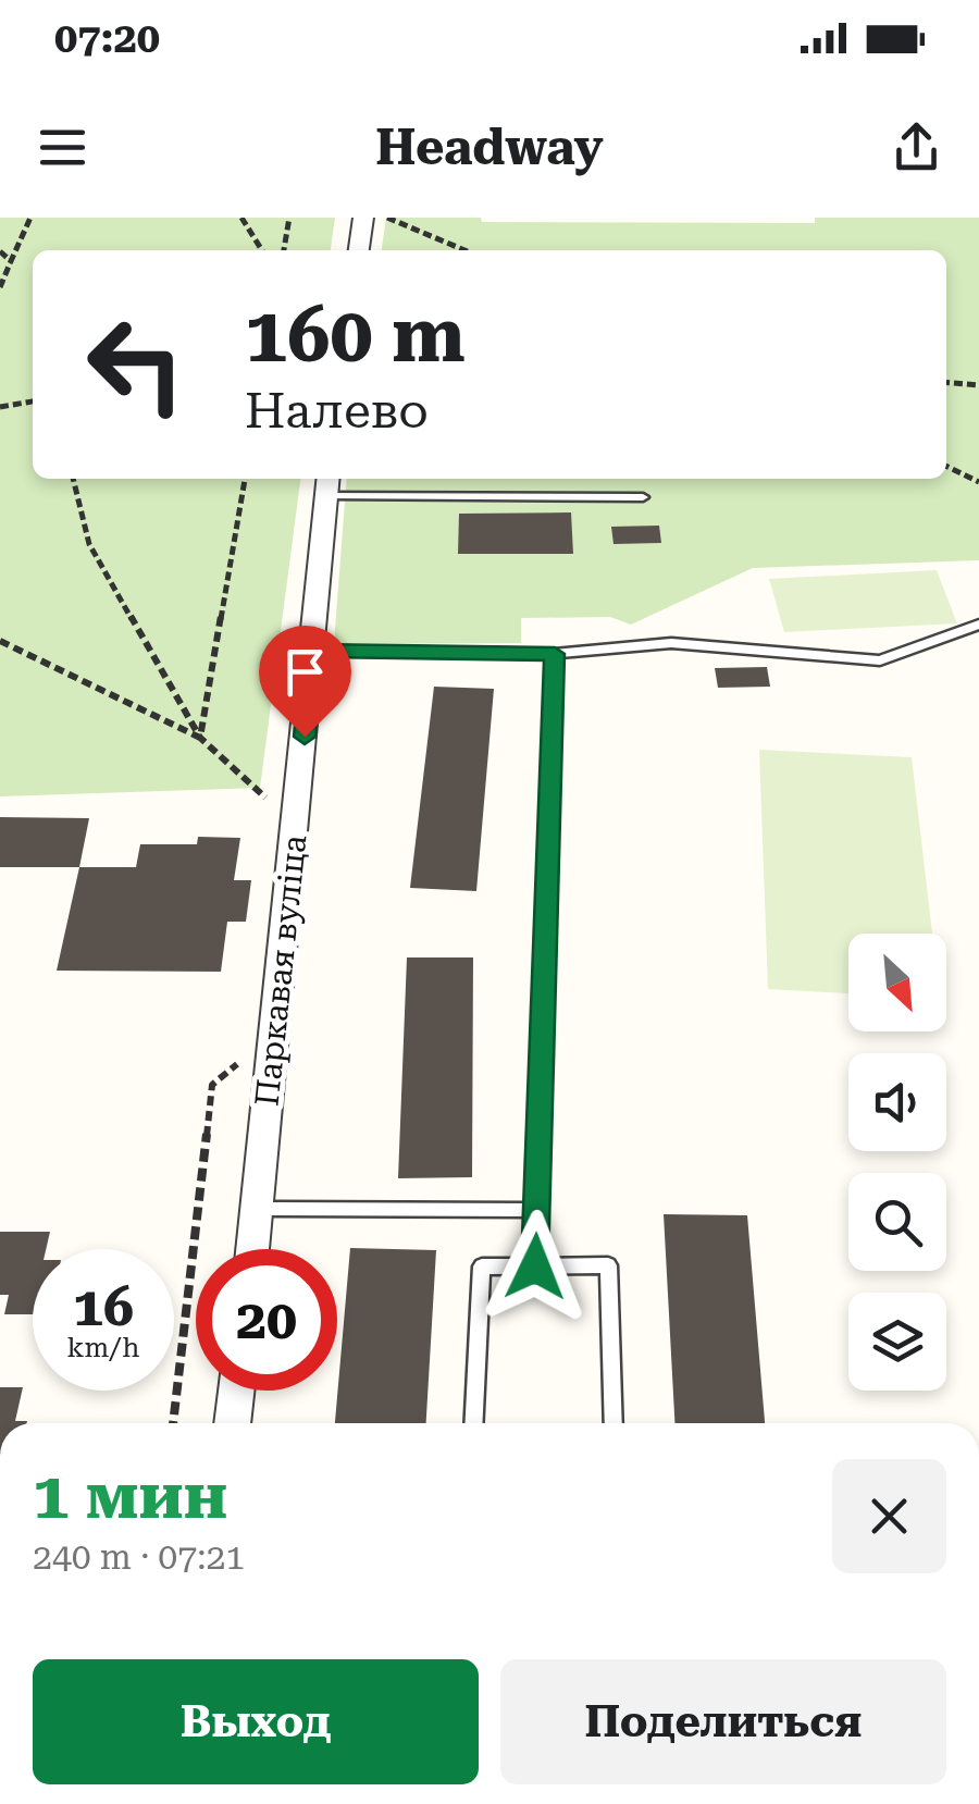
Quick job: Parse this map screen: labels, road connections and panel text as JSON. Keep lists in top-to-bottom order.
{
  "streets": {
    "street": ["Паркавая вуліца"]
  },
  "north": "bottom right",
  "page": {
    "status": "07:20",
    "header": "Headway",
    "turn": ["160 m", "Налево"],
    "speed": "16 km/h",
    "limit": "20",
    "heading": ["1 мин", "240 m · 07:21"],
    "buttons": ["Выход", "Поделиться"]
  }
}
